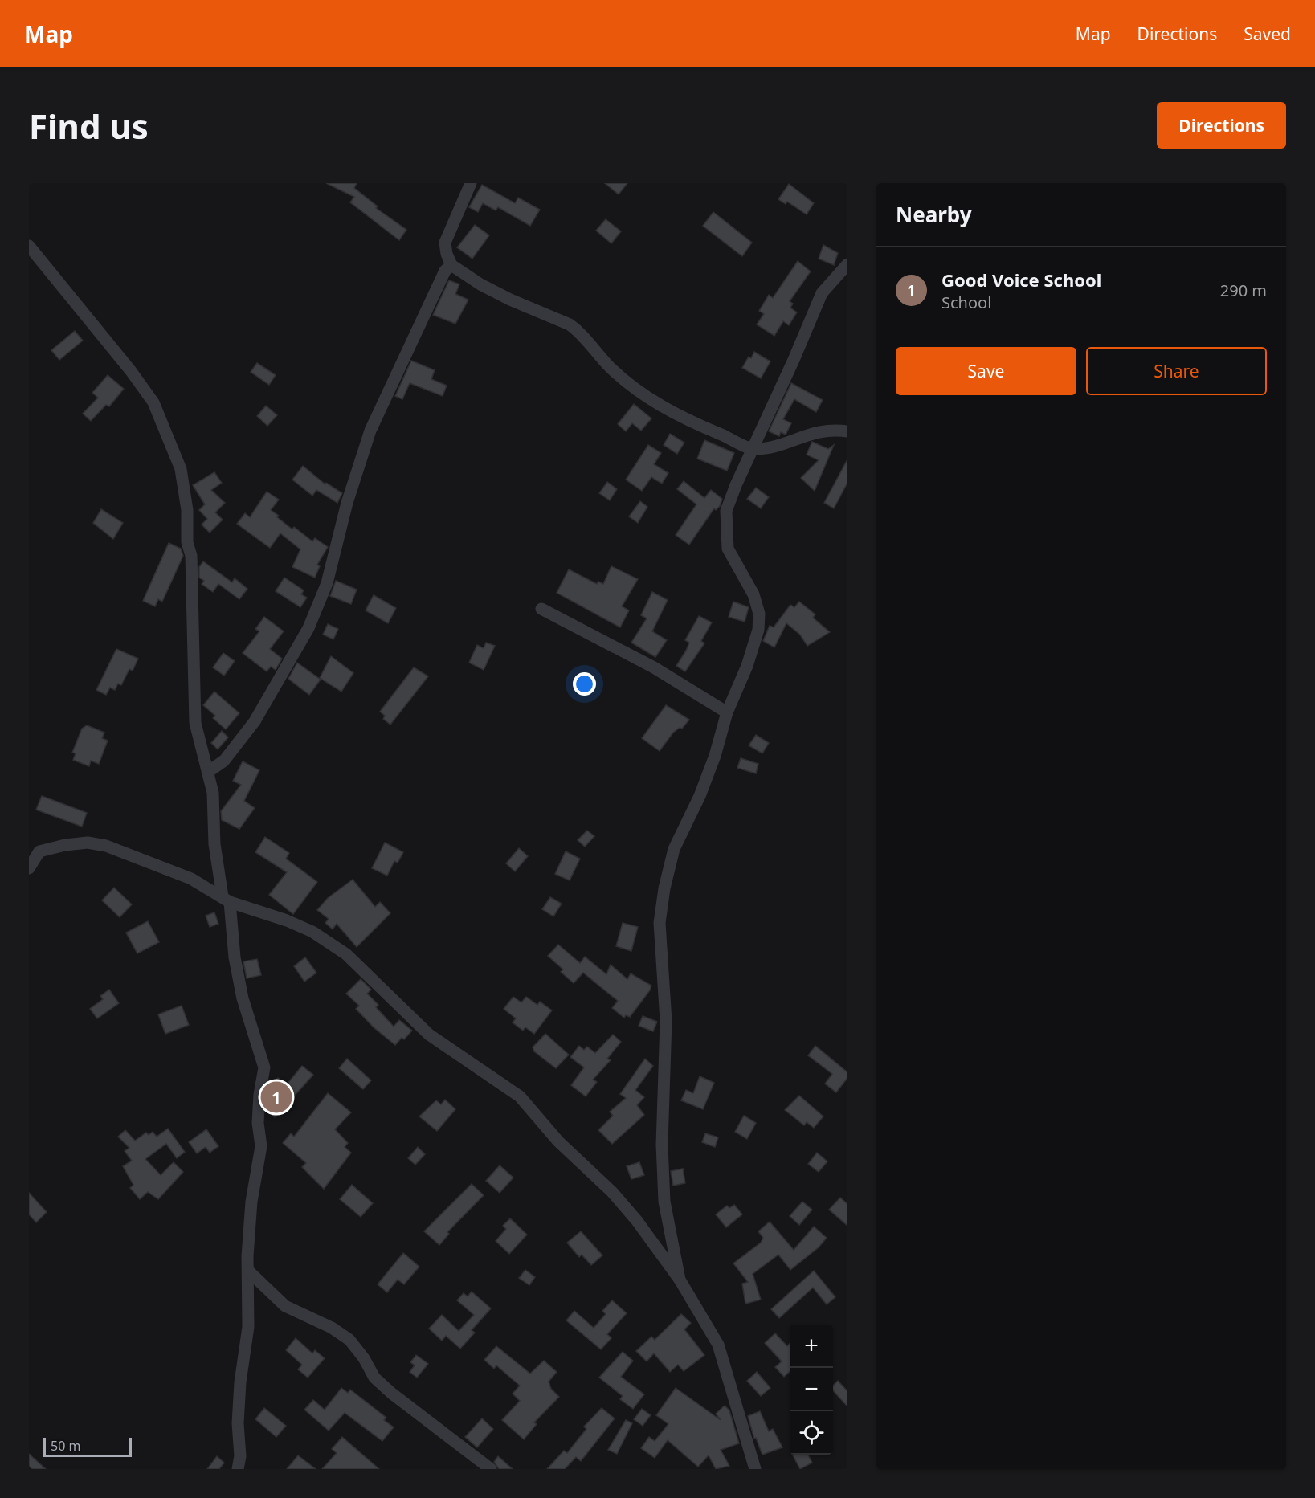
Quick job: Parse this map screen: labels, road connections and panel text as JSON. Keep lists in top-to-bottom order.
{
  "scale_bar": "50 m",
  "page": {
    "header": "Map",
    "nav": ["Map", "Directions", "Saved"],
    "buttons": [
      "Directions",
      ["Save", "Share"]
    ],
    "title": "Find us",
    "heading": "Nearby",
    "list": [
      {
        "mark": "1",
        "name": "Good Voice School",
        "note": "School",
        "value": "290 m"
      }
    ],
    "pins": "1",
    "map_buttons": ["+", "−"],
    "scale": "50 m"
  }
}
